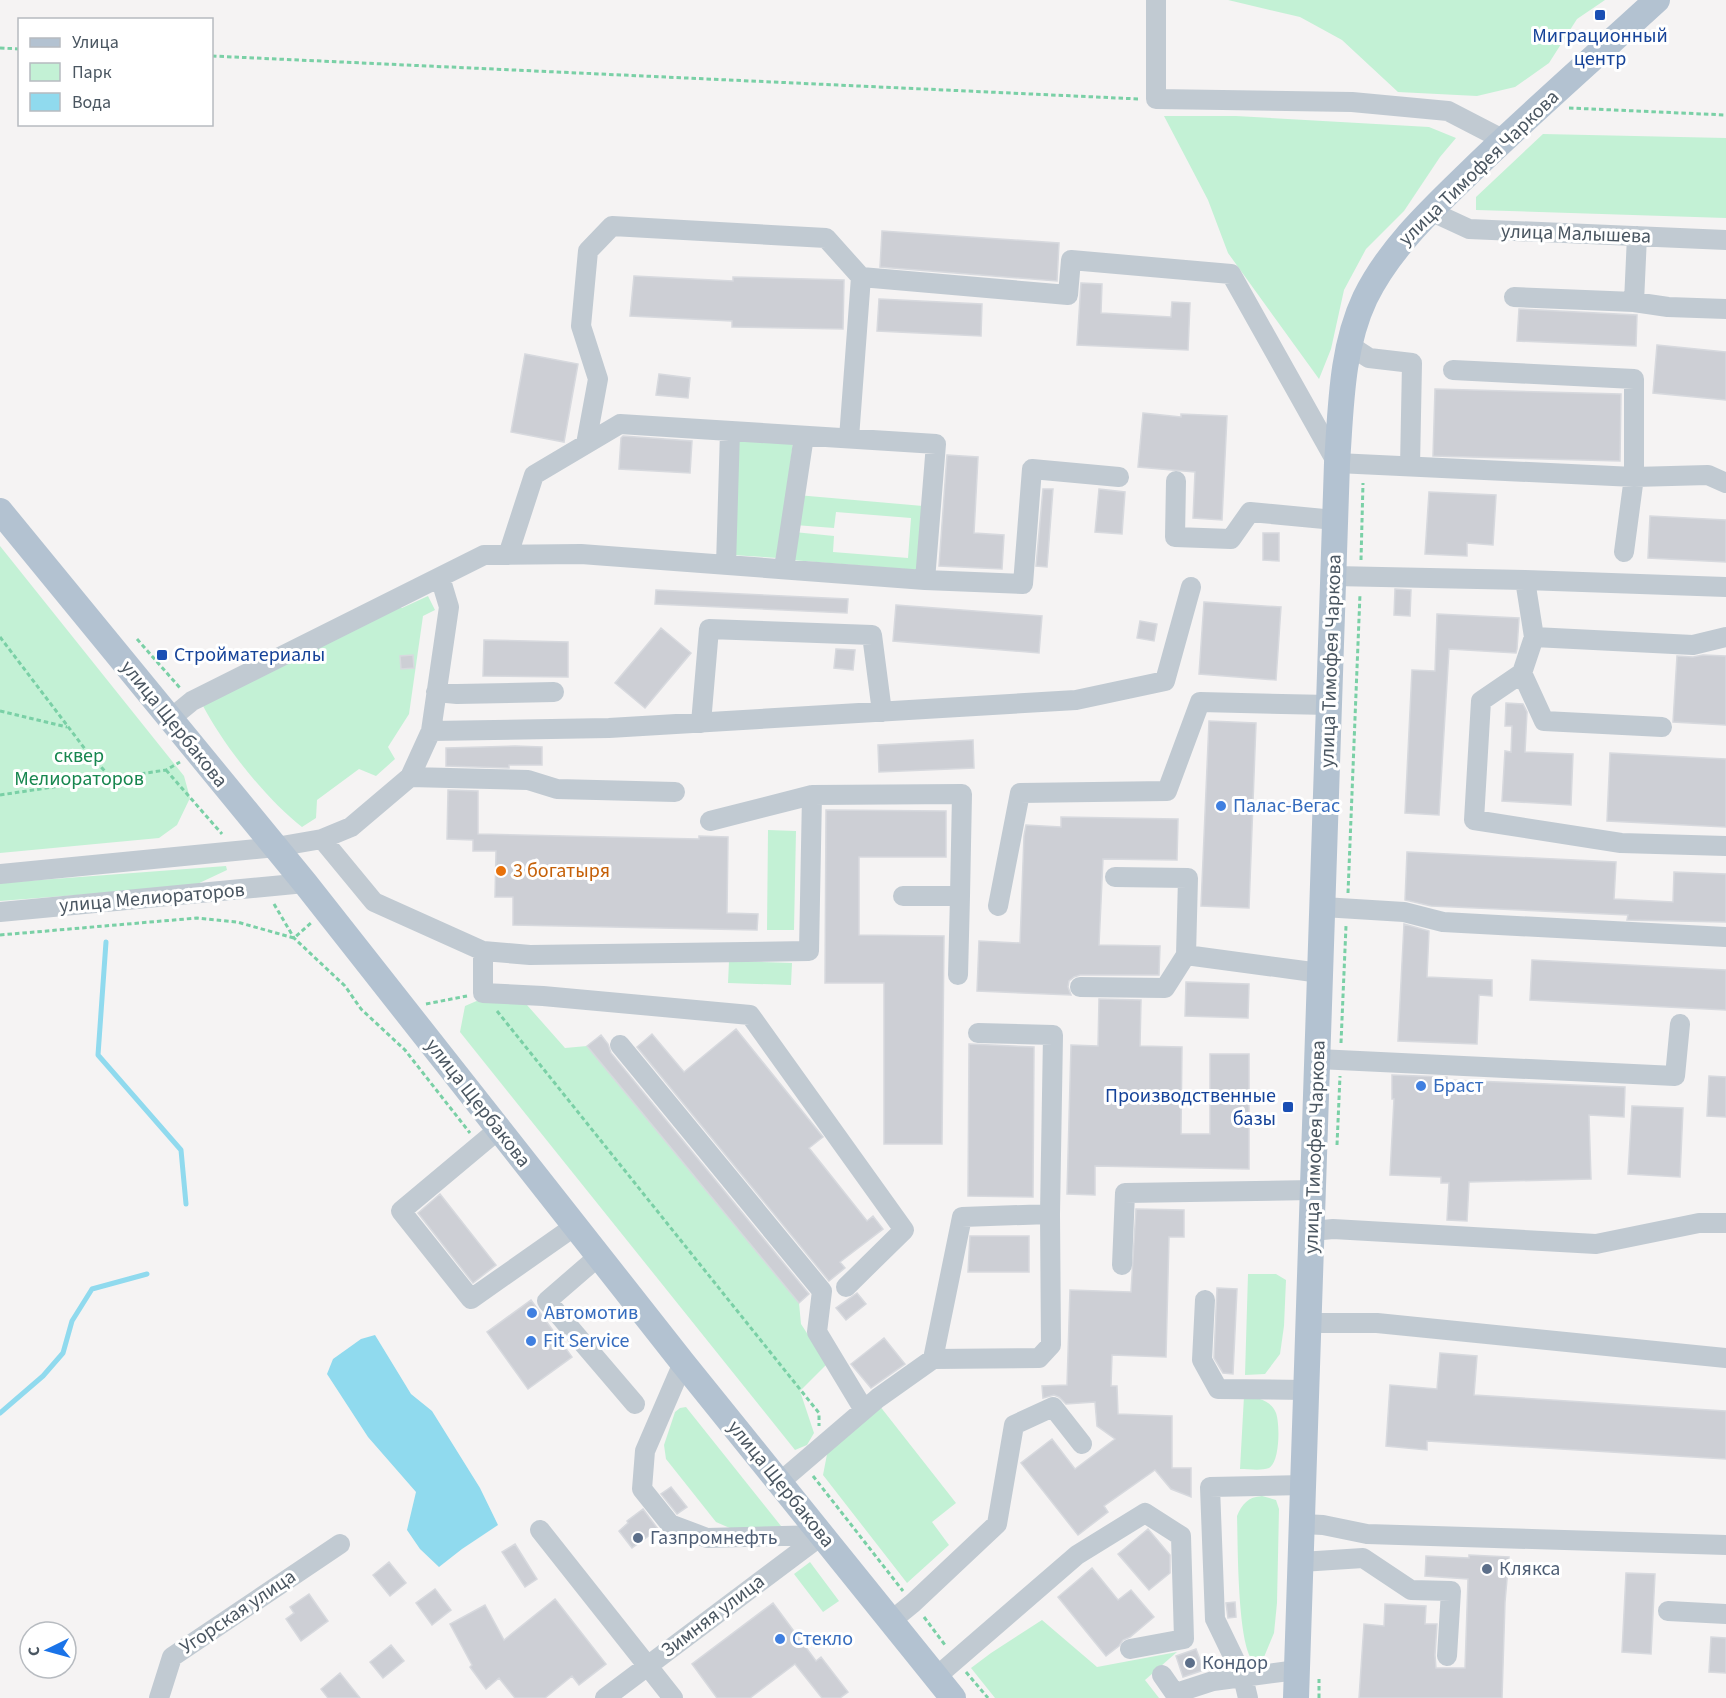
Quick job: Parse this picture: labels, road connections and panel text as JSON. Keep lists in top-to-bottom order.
{
  "streets": {
    "main road": ["улица Тимофея Чаркова", "улица Щербакова"],
    "street": [
      "улица Малышева",
      "улица Мелиораторов",
      "Угорская улица",
      "Зимняя улица"
    ]
  },
  "crossings": [
    ["улица Тимофея Чаркова", "улица Малышева"],
    ["улица Щербакова", "улица Мелиораторов"],
    ["улица Щербакова", "Зимняя улица"]
  ],
  "parks": ["сквер Мелиораторов"],
  "places": {
    "transit": ["Миграционный центр", "Стройматериалы", "Производственные базы"],
    "other": [
      "Палас-Вегас",
      "3 богатыря",
      "Браст",
      "Автомотив",
      "Fit Service",
      "Газпромнефть",
      "Клякса",
      "Стекло",
      "Кондор"
    ]
  },
  "legend": ["Улица", "Парк", "Вода"],
  "north": "left"
}
